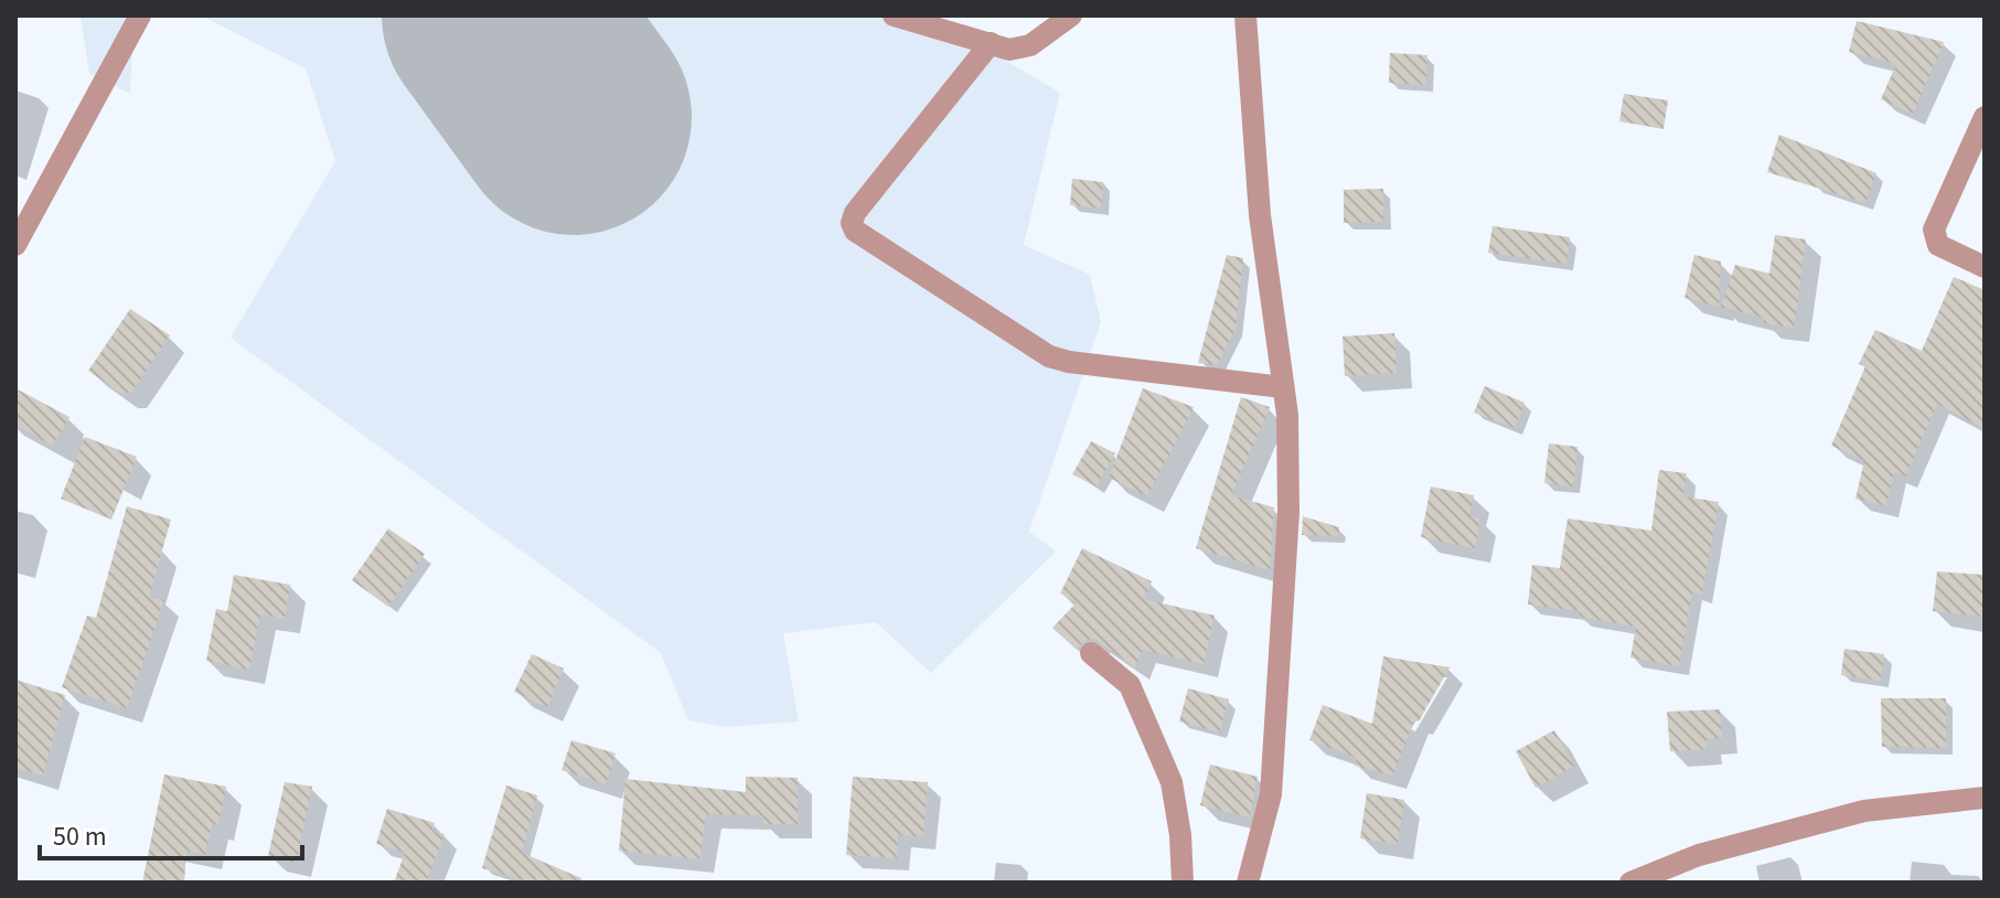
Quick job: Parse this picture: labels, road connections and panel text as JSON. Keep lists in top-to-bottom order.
{
  "scale_bar": "50 m"
}
